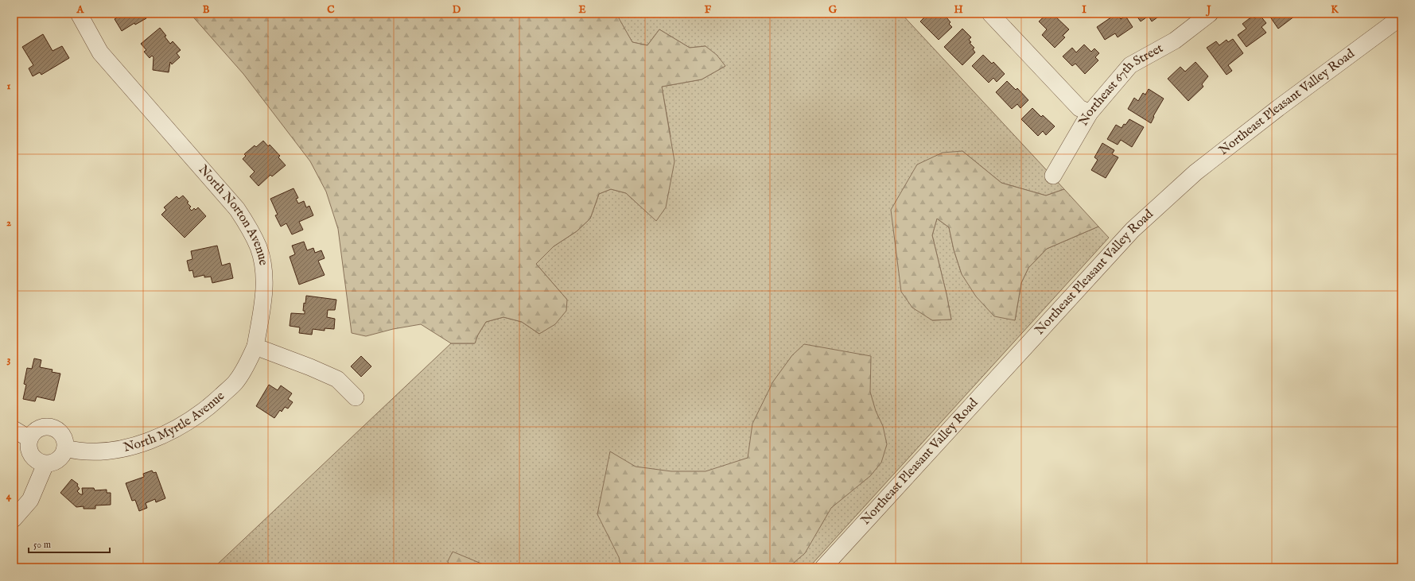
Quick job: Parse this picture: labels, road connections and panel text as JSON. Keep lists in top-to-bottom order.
{
  "streets": {
    "street": [
      "Northeast 67th Street",
      "Northeast Pleasant Valley Road",
      "North Norton Avenue",
      "North Myrtle Avenue"
    ]
  },
  "crossings": [
    ["North Norton Avenue", "North Myrtle Avenue"]
  ],
  "scale_bar": "50 m",
  "grid": {
    "columns": [
      "A",
      "B",
      "C",
      "D",
      "E",
      "F",
      "G",
      "H",
      "I",
      "J",
      "K"
    ],
    "rows": [
      "1",
      "2",
      "3",
      "4"
    ]
  }
}
